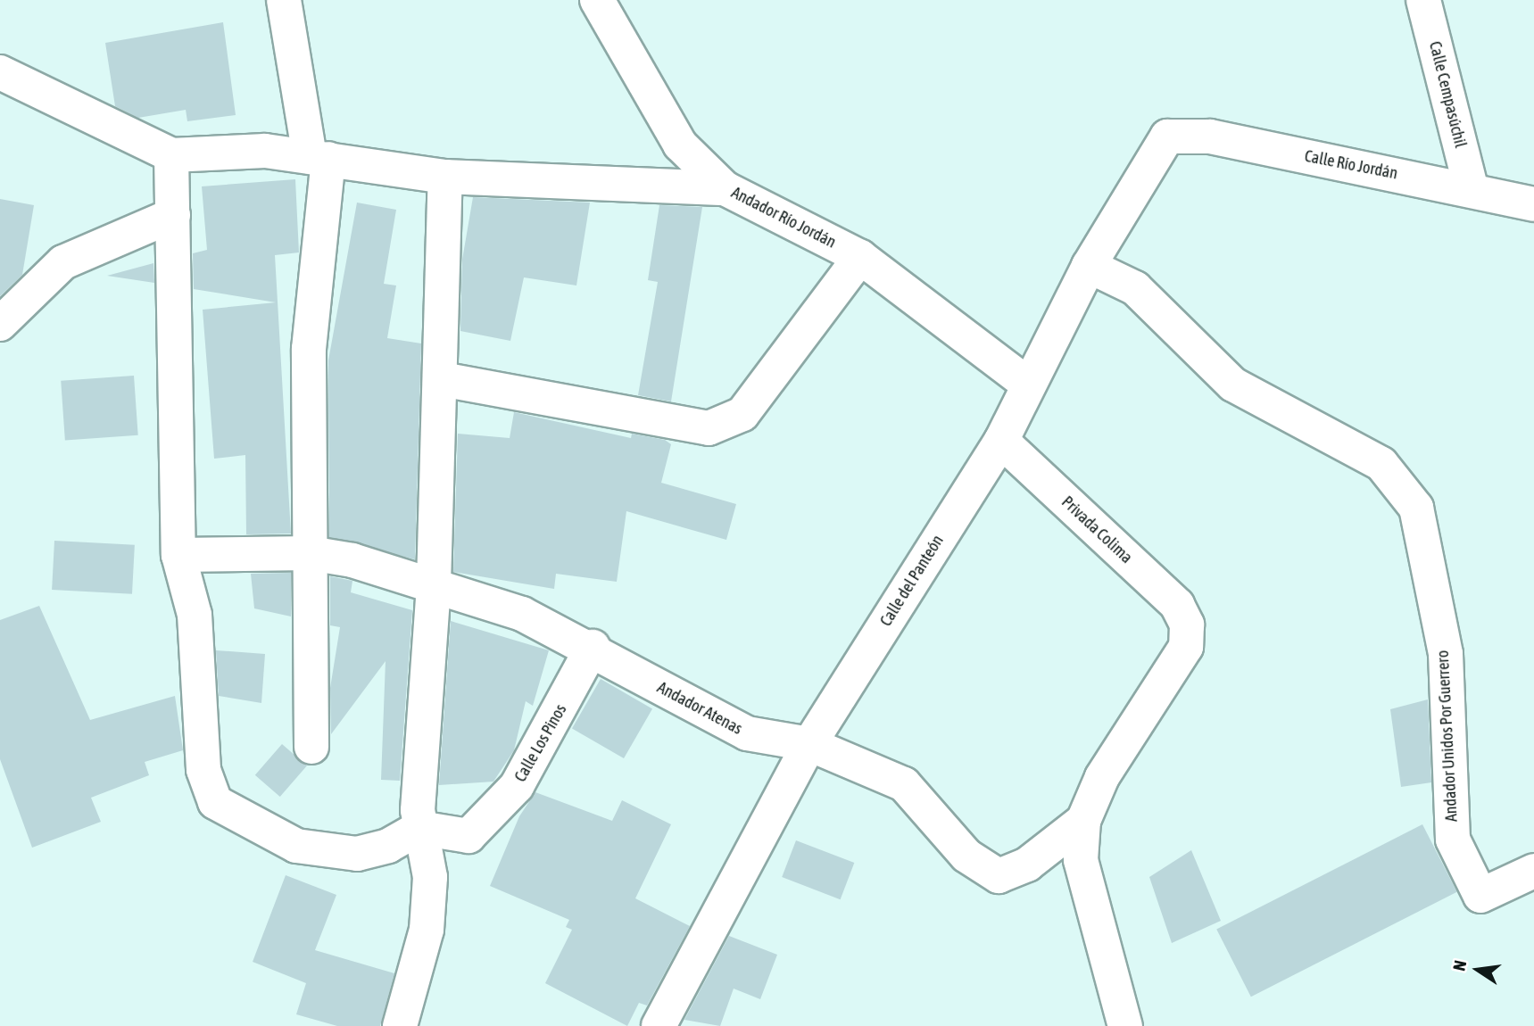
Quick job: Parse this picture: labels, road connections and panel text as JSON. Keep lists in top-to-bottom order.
{
  "streets": {
    "street": [
      "Calle Cempasúchil",
      "Calle Río Jordán",
      "Andador Río Jordán",
      "Privada Colima",
      "Calle del Panteón",
      "Andador Atenas",
      "Andador Unidos Por Guerrero",
      "Calle Los Pinos"
    ]
  },
  "crossings": [
    ["Calle Cempasúchil", "Calle Río Jordán"],
    ["Calle Río Jordán", "Calle del Panteón"],
    ["Andador Río Jordán", "Calle del Panteón"],
    ["Privada Colima", "Calle del Panteón"],
    ["Privada Colima", "Andador Atenas"],
    ["Calle del Panteón", "Andador Atenas"],
    ["Calle del Panteón", "Andador Unidos Por Guerrero"],
    ["Andador Atenas", "Calle Los Pinos"]
  ],
  "north": "left"
}
